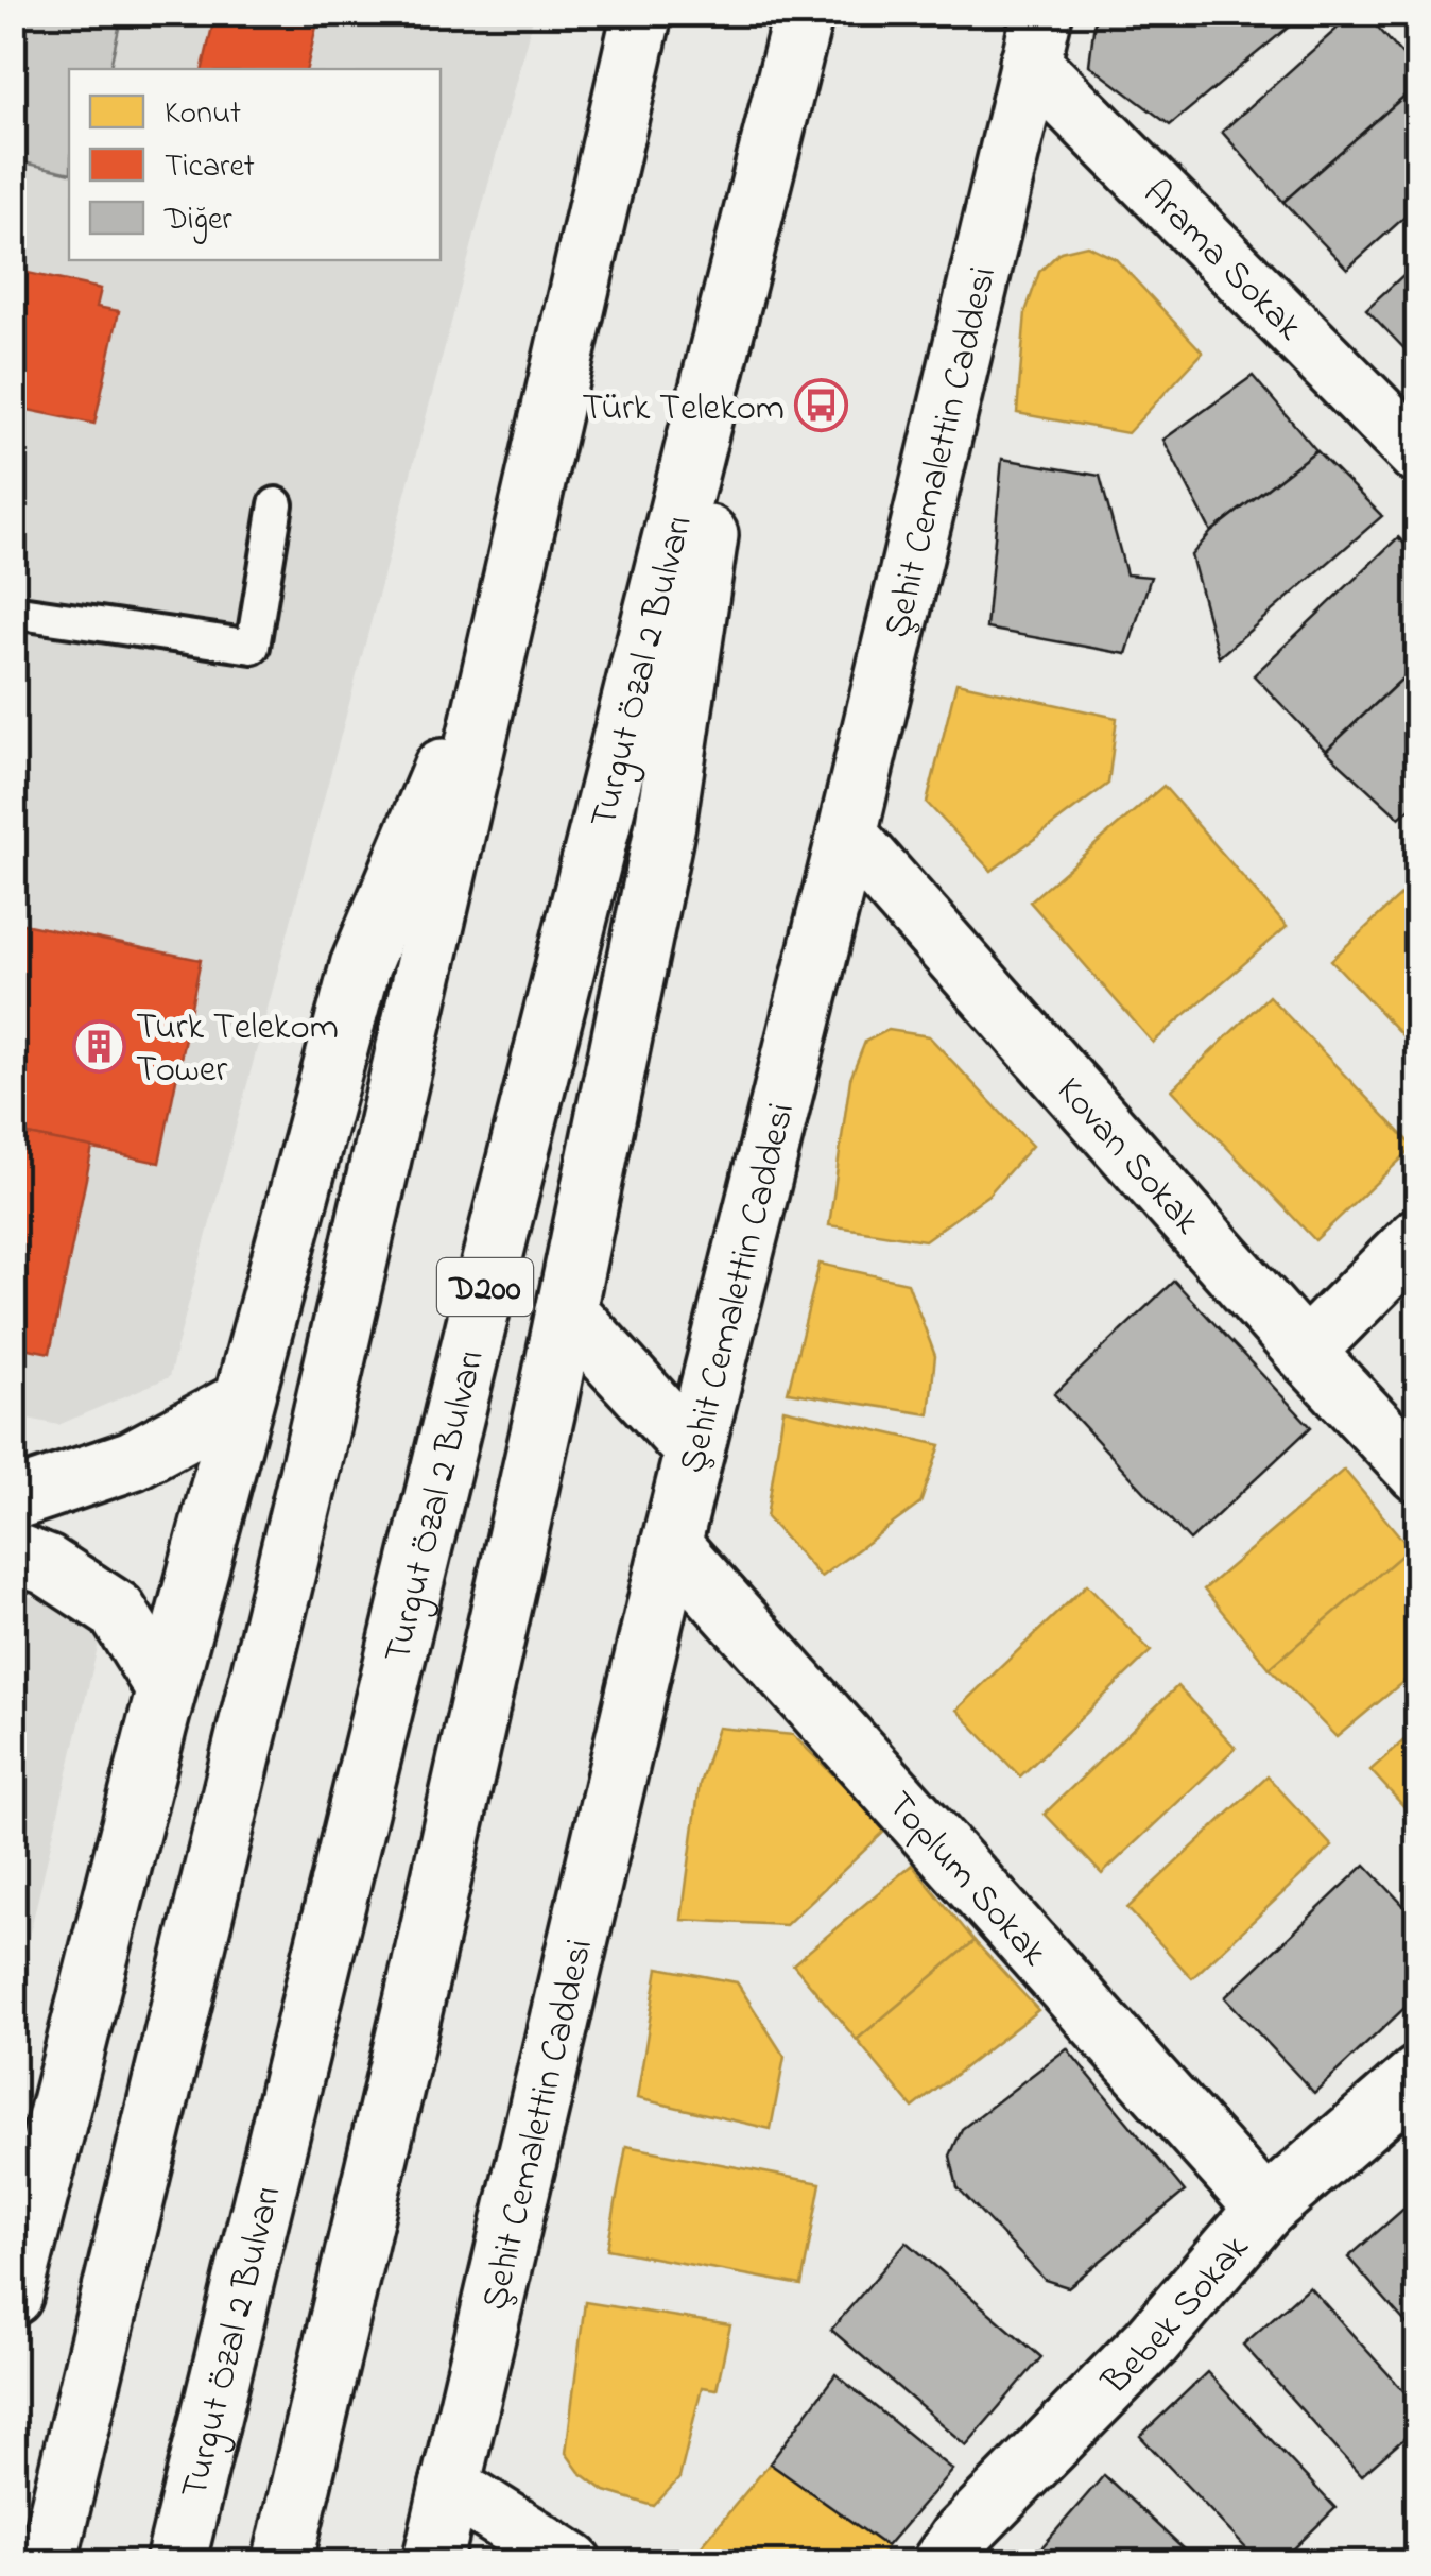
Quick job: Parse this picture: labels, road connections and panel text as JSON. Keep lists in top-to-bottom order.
{
  "streets": {
    "main road": [
      "Arama Sokak",
      "Şehit Cemalettin Caddesi",
      "Turgut Özal 2 Bulvarı",
      "Kovan Sokak",
      "D200",
      "Toplum Sokak",
      "Bebek Sokak"
    ]
  },
  "crossings": [
    ["Arama Sokak", "Şehit Cemalettin Caddesi"],
    ["Şehit Cemalettin Caddesi", "Kovan Sokak"],
    ["Şehit Cemalettin Caddesi", "Toplum Sokak"],
    ["Toplum Sokak", "Bebek Sokak"]
  ],
  "places": {
    "bus stop": ["Türk Telekom"],
    "building": ["Turk Telekom Tower"]
  },
  "legend": ["Konut", "Ticaret", "Diğer"]
}
